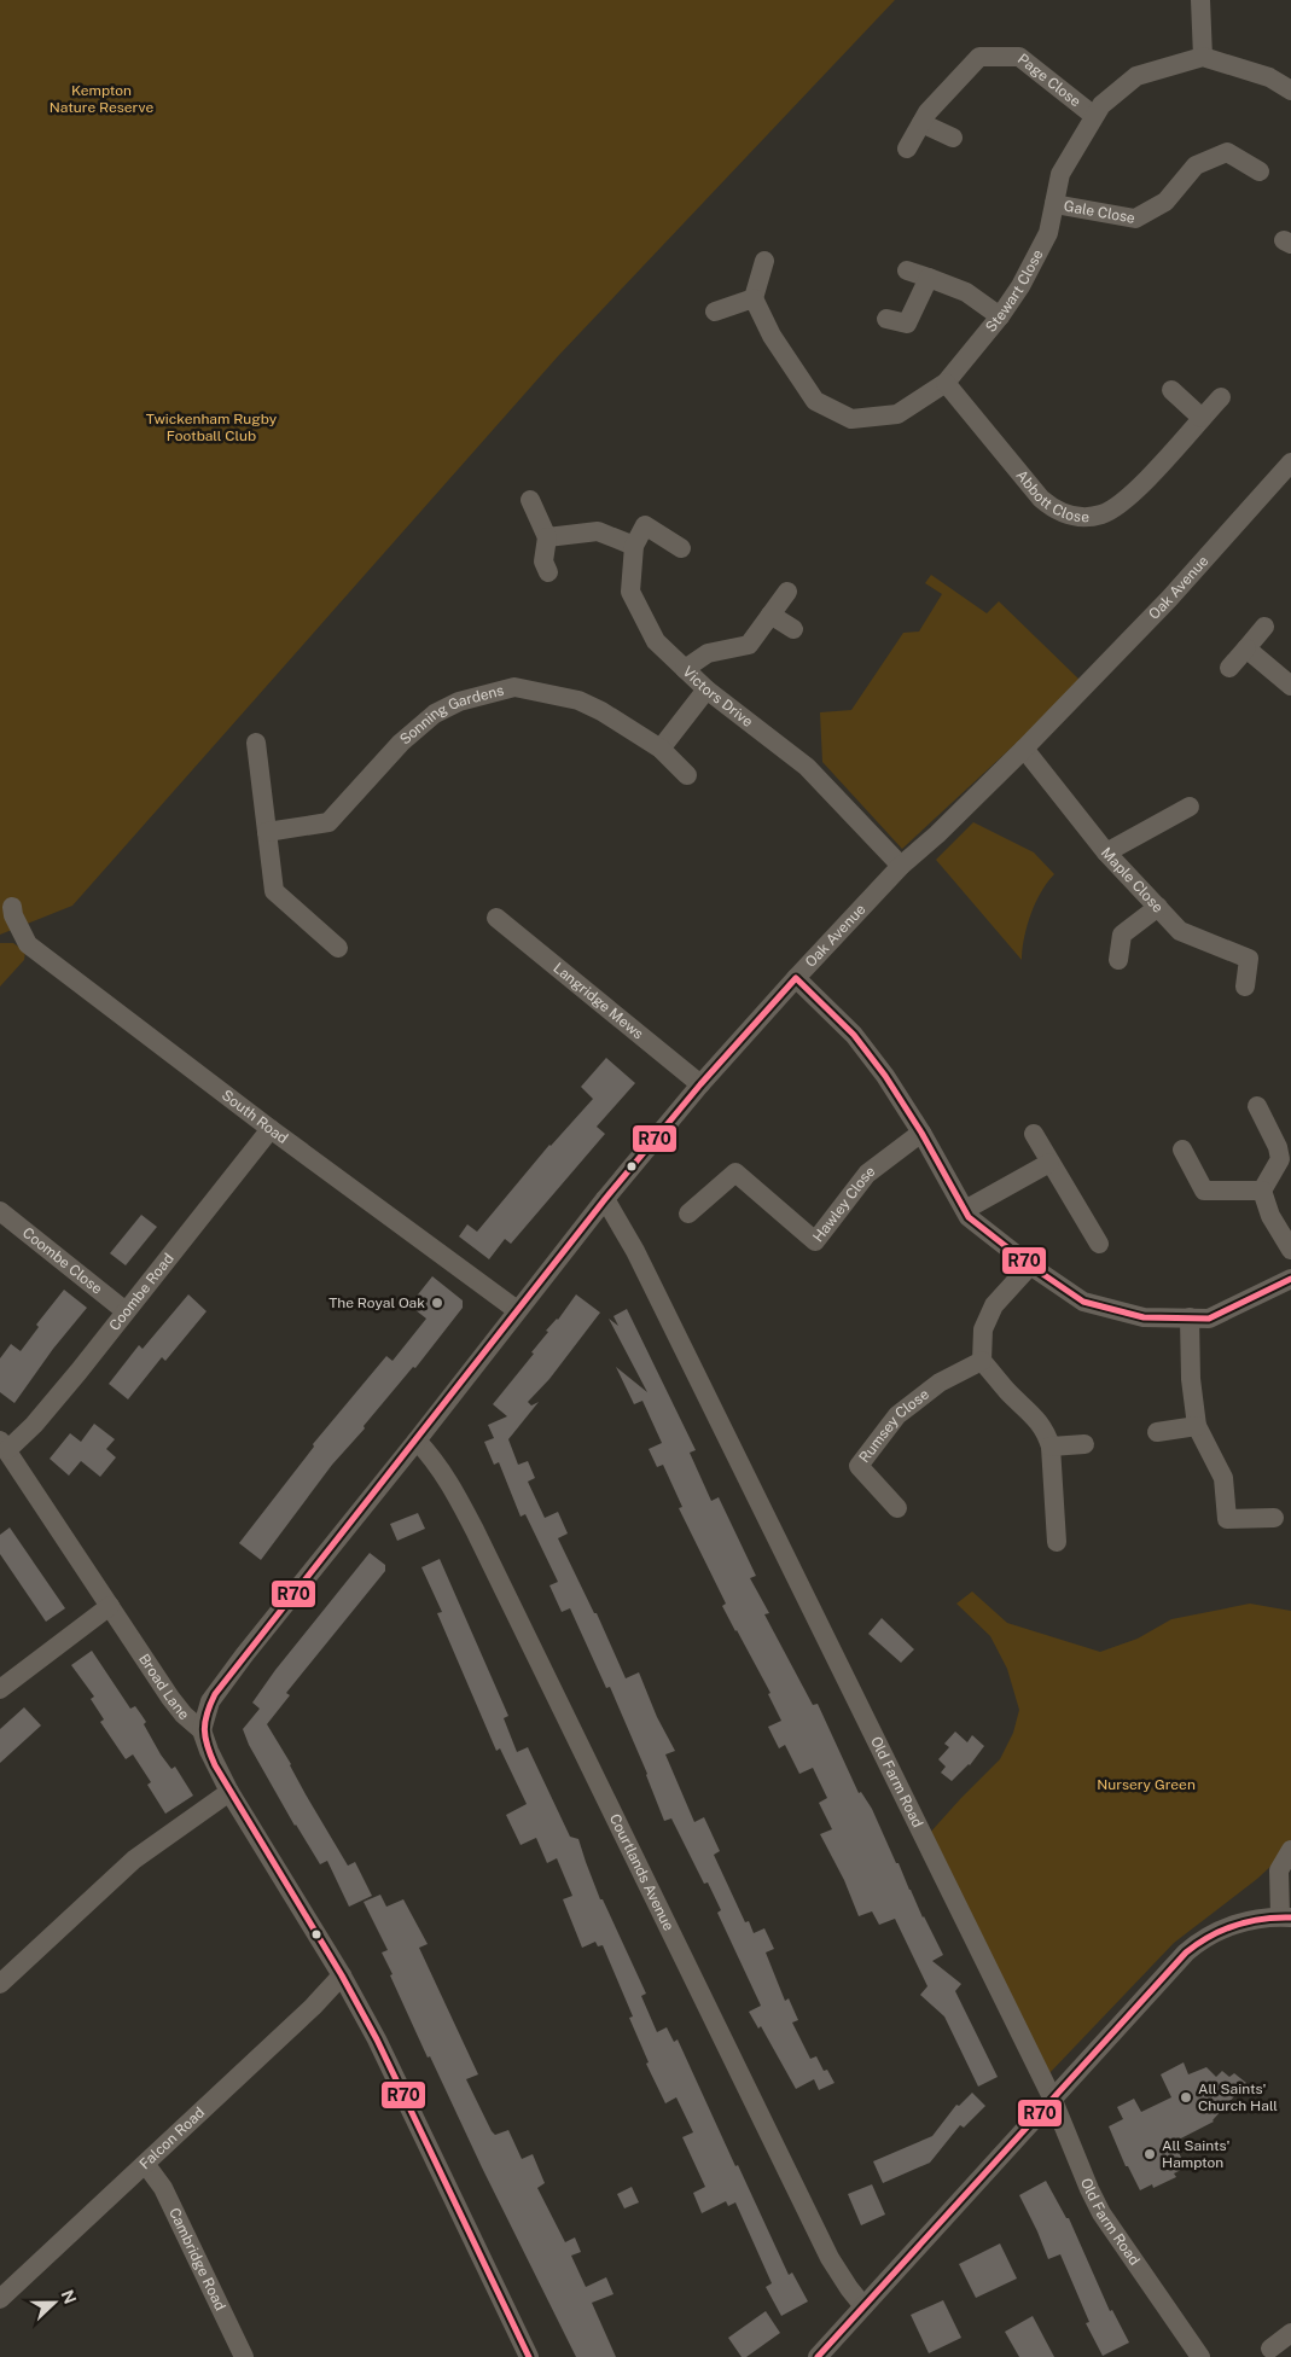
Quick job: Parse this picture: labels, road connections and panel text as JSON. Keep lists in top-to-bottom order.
{
  "streets": {
    "street": [
      "Page Close",
      "Gale Close",
      "Stewart Close",
      "Abbott Close",
      "Oak Avenue",
      "Victors Drive",
      "Sonning Gardens",
      "Maple Close",
      "Langridge Mews",
      "South Road",
      "Hawley Close",
      "Coombe Close",
      "Coombe Road",
      "Rumsey Close",
      "Broad Lane",
      "Old Farm Road",
      "Courtlands Avenue",
      "Falcon Road",
      "Cambridge Road"
    ]
  },
  "crossings": [
    ["Page Close", "Stewart Close"],
    ["Gale Close", "Stewart Close"],
    ["Stewart Close", "Abbott Close"],
    ["Oak Avenue", "Victors Drive"],
    ["Oak Avenue", "Maple Close"],
    ["Oak Avenue", "Langridge Mews"],
    ["Oak Avenue", "South Road"],
    ["Oak Avenue", "Broad Lane"],
    ["Oak Avenue", "Old Farm Road"],
    ["Oak Avenue", "Courtlands Avenue"],
    ["South Road", "Coombe Road"],
    ["Coombe Close", "Coombe Road"],
    ["Coombe Road", "Broad Lane"],
    ["Broad Lane", "Falcon Road"],
    ["Falcon Road", "Cambridge Road"]
  ],
  "parks": ["Kempton Nature Reserve", "Twickenham Rugby Football Club", "Nursery Green"],
  "places": ["The Royal Oak", "All Saints' Church Hall", "All Saints' Hampton"],
  "lines": ["transit line R70"],
  "north": "right"
}
